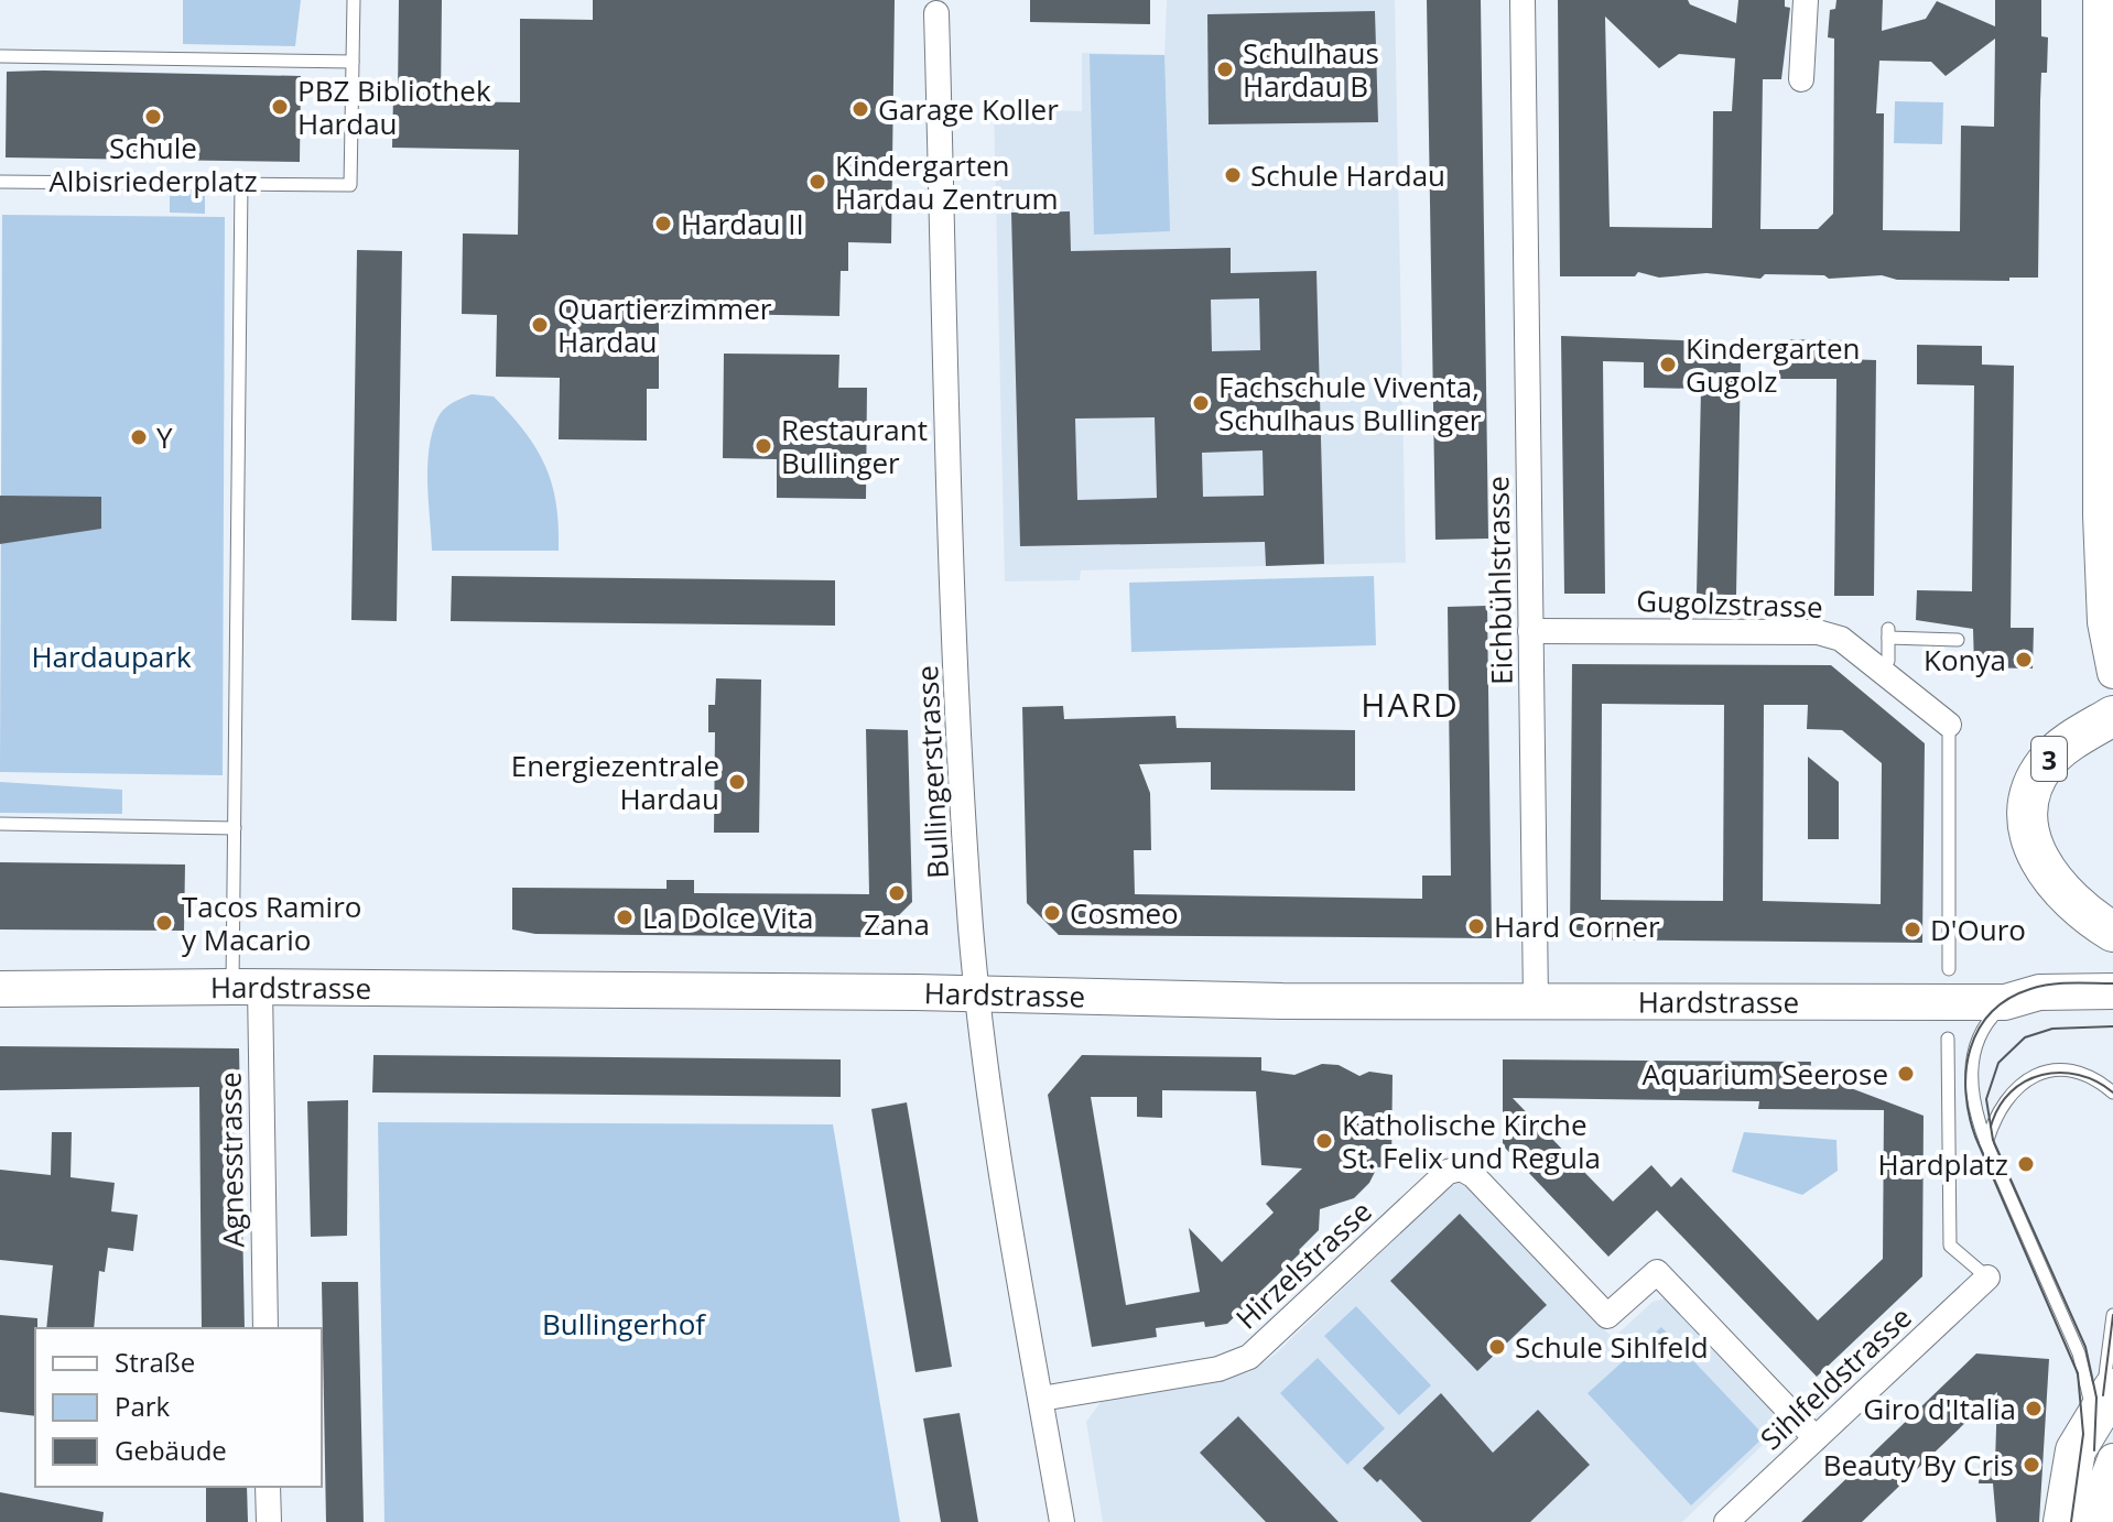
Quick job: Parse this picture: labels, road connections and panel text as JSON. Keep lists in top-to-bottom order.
{
  "streets": {
    "main road": ["3", "Hardstrasse"],
    "street": [
      "Eichbühlstrasse",
      "Gugolzstrasse",
      "Bullingerstrasse",
      "Agnesstrasse",
      "Hirzelstrasse",
      "Sihlfeldstrasse"
    ]
  },
  "crossings": [
    ["Eichbühlstrasse", "Gugolzstrasse"],
    ["Eichbühlstrasse", "Hardstrasse"],
    ["Bullingerstrasse", "Hardstrasse"],
    ["Bullingerstrasse", "Hirzelstrasse"],
    ["Hardstrasse", "Agnesstrasse"],
    ["Hirzelstrasse", "Sihlfeldstrasse"]
  ],
  "districts": ["HARD"],
  "parks": ["Hardaupark", "Bullingerhof"],
  "places": [
    "Schulhaus Hardau B",
    "PBZ Bibliothek Hardau",
    "Garage Koller",
    "Schule Albisriederplatz",
    "Schule Hardau",
    "Kindergarten Hardau Zentrum",
    "Hardau II",
    "Quartierzimmer Hardau",
    "Kindergarten Gugolz",
    "Fachschule Viventa, Schulhaus Bullinger",
    "Y",
    "Restaurant Bullinger",
    "Konya",
    "Energiezentrale Hardau",
    "Zana",
    "Cosmeo",
    "La Dolce Vita",
    "Tacos Ramiro y Macario",
    "Hard Corner",
    "D'Ouro",
    "Aquarium Seerose",
    "Katholische Kirche St. Felix und Regula",
    "Hardplatz",
    "Schule Sihlfeld",
    "Giro d'Italia",
    "Beauty By Cris"
  ],
  "legend": ["Straße", "Park", "Gebäude"]
}
